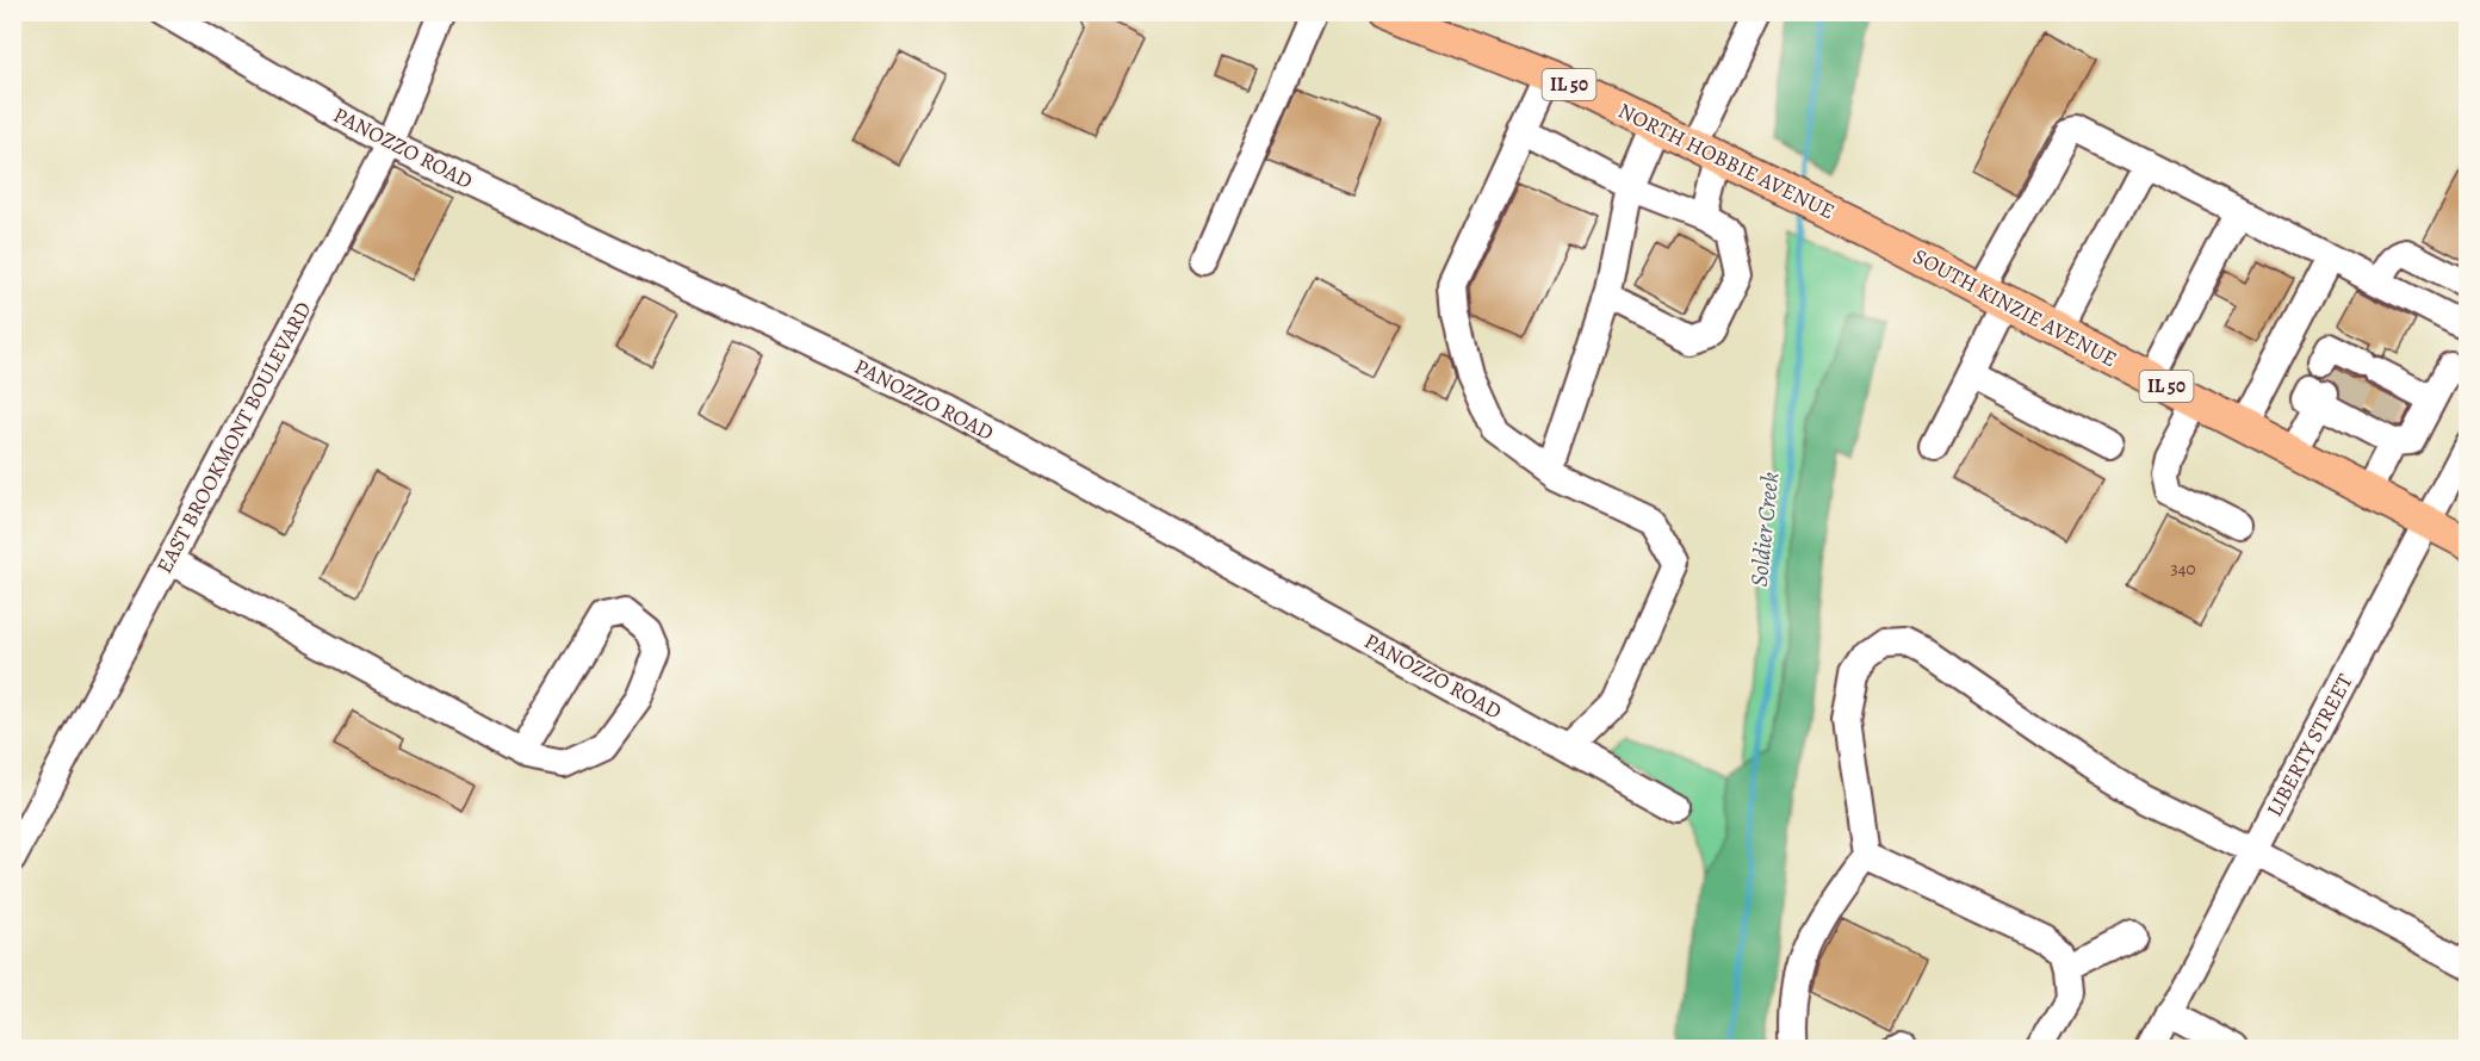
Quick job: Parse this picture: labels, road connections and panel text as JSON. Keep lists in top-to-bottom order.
{
  "streets": {
    "main road": ["IL 50", "NORTH HOBBIE AVENUE", "SOUTH KINZIE AVENUE"],
    "street": ["PANOZZO ROAD", "EAST BROOKMONT BOULEVARD", "LIBERTY STREET"]
  },
  "crossings": [
    ["PANOZZO ROAD", "EAST BROOKMONT BOULEVARD"],
    ["NORTH HOBBIE AVENUE", "SOUTH KINZIE AVENUE"],
    ["SOUTH KINZIE AVENUE", "LIBERTY STREET"]
  ],
  "water": ["Soldier Creek"],
  "house_numbers": ["340"]
}
